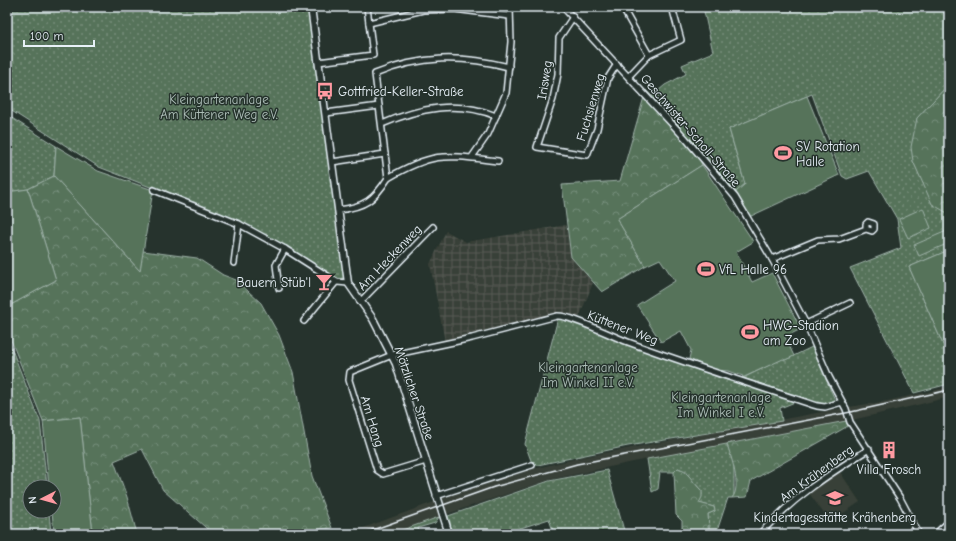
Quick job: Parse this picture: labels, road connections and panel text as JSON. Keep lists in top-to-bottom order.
{
  "streets": {
    "street": [
      "Irisweg",
      "Fuchsienweg",
      "Geschwister-Scholl-Straße",
      "Am Heckenweg",
      "Küttener Weg",
      "Mötzlicher Straße",
      "Am Hang",
      "Am Krähenberg"
    ]
  },
  "crossings": [
    ["Irisweg", "Fuchsienweg"],
    ["Irisweg", "Geschwister-Scholl-Straße"],
    ["Fuchsienweg", "Geschwister-Scholl-Straße"],
    ["Geschwister-Scholl-Straße", "Küttener Weg"],
    ["Geschwister-Scholl-Straße", "Am Krähenberg"],
    ["Am Heckenweg", "Mötzlicher Straße"],
    ["Küttener Weg", "Mötzlicher Straße"],
    ["Küttener Weg", "Am Hang"],
    ["Mötzlicher Straße", "Am Hang"]
  ],
  "parks": ["Kleingartenanlage Am Küttener Weg e.V.", "Kleingartenanlage Im Winkel II e.V.", "Kleingartenanlage Im Winkel I e.V."],
  "places": {
    "bus stop": ["Gottfried-Keller-Straße"],
    "sports": ["SV Rotation Halle", "VfL Halle 96", "HWG-Stadion am Zoo"],
    "bar": ["Bauern Stüb'l"],
    "building": ["Villa Frosch"],
    "school or university": ["Kindertagesstätte Krähenberg"]
  },
  "scale_bar": "100 m",
  "north": "left"
}
